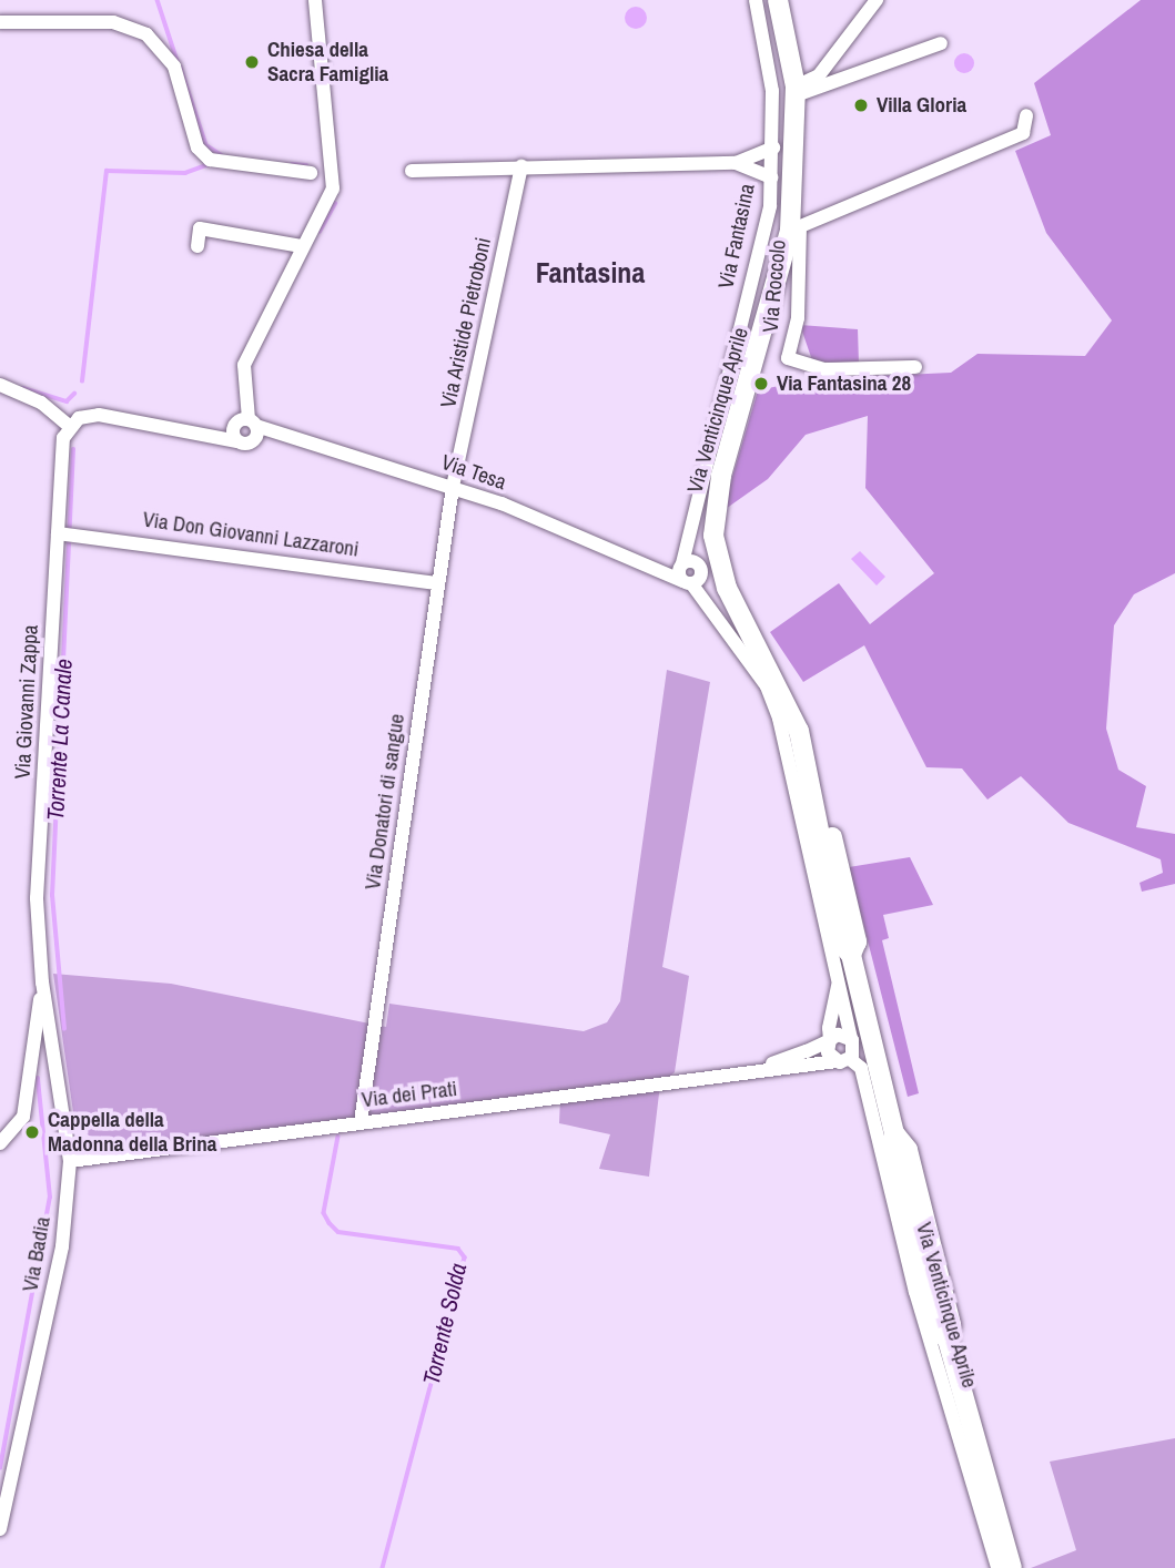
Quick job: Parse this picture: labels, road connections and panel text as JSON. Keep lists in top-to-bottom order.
{
  "streets": {
    "street": [
      "Via Fantasina",
      "Via Roccolo",
      "Via Aristide Pietroboni",
      "Via Venticinque Aprile",
      "Via Tesa",
      "Via Don Giovanni Lazzaroni",
      "Via Giovanni Zappa",
      "Via Donatori di sangue",
      "Via dei Prati",
      "Via Badia"
    ]
  },
  "crossings": [
    ["Via Fantasina", "Via Venticinque Aprile"],
    ["Via Fantasina", "Via Tesa"],
    ["Via Roccolo", "Via Venticinque Aprile"],
    ["Via Aristide Pietroboni", "Via Tesa"],
    ["Via Aristide Pietroboni", "Via Donatori di sangue"],
    ["Via Venticinque Aprile", "Via Tesa"],
    ["Via Venticinque Aprile", "Via dei Prati"],
    ["Via Tesa", "Via Giovanni Zappa"],
    ["Via Tesa", "Via Donatori di sangue"],
    ["Via Don Giovanni Lazzaroni", "Via Giovanni Zappa"],
    ["Via Don Giovanni Lazzaroni", "Via Donatori di sangue"],
    ["Via Giovanni Zappa", "Via Badia"],
    ["Via Donatori di sangue", "Via dei Prati"],
    ["Via dei Prati", "Via Badia"]
  ],
  "districts": ["Fantasina"],
  "water": ["Torrente La Canale", "Torrente Solda"],
  "places": [
    "Chiesa della Sacra Famiglia",
    "Villa Gloria",
    "Via Fantasina 28",
    "Cappella della Madonna della Brina"
  ]
}
